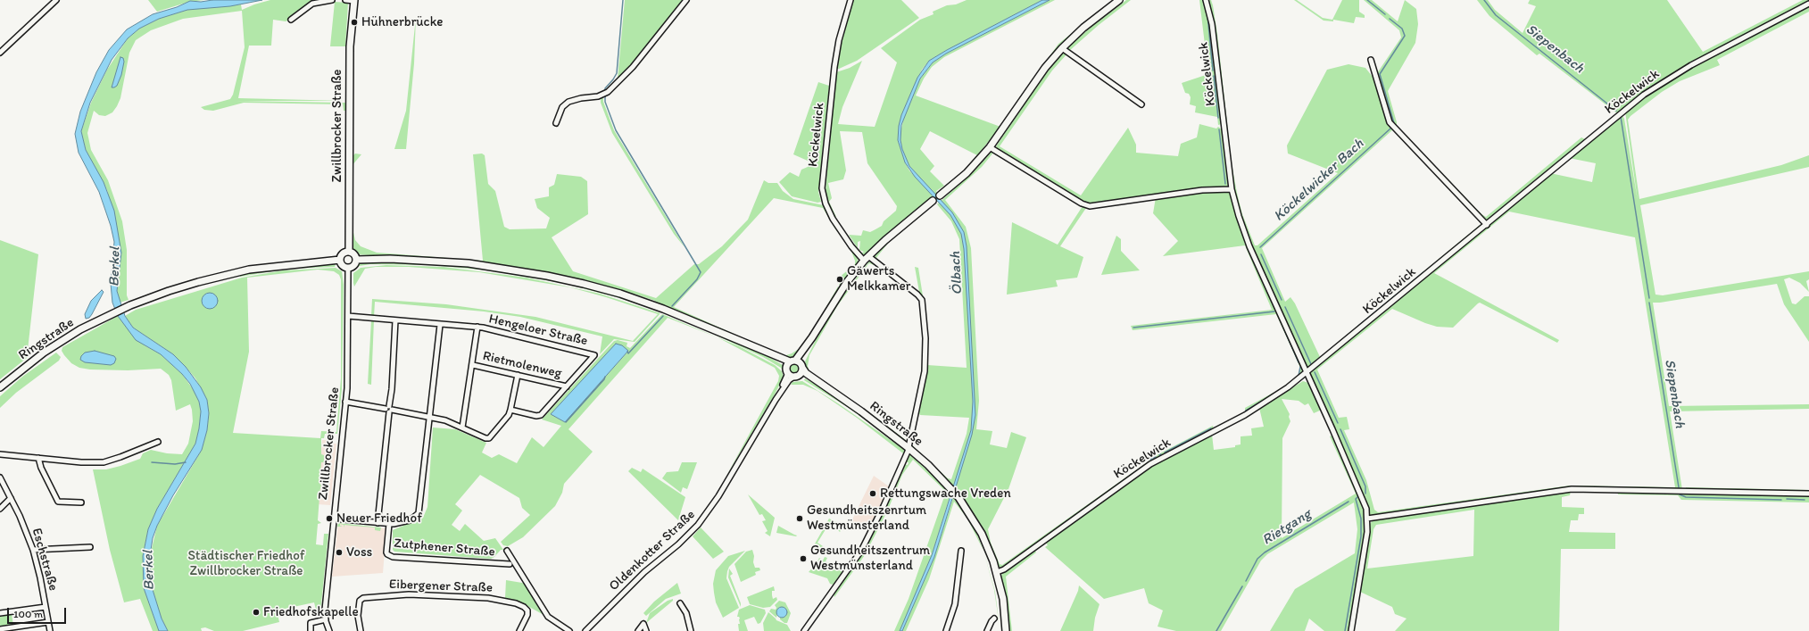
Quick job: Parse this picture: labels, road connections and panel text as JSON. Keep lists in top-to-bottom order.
{
  "streets": {
    "main road": ["Zwillbrocker Straße", "Ringstraße"],
    "street": [
      "Köckelwick",
      "Hengeloer Straße",
      "Rietmolenweg",
      "Zutphener Straße",
      "Oldenkotter Straße",
      "Eschstraße",
      "Eibergener Straße"
    ]
  },
  "crossings": [
    ["Köckelwick", "Ringstraße"],
    ["Zwillbrocker Straße", "Hengeloer Straße"],
    ["Zwillbrocker Straße", "Ringstraße"],
    ["Hengeloer Straße", "Rietmolenweg"]
  ],
  "water": [
    "Siepenbach",
    "Köckelwicker Bach",
    "Berkel",
    "Ölbach",
    "Rietgang"
  ],
  "parks": ["Städtischer Friedhof Zwillbrocker Straße"],
  "places": [
    "Hühnerbrücke",
    "Gäwerts Melkkamer",
    "Rettungswache Vreden",
    "Neuer Friedhof",
    "Gesundheitszenrtum Westmünsterland",
    "Voss",
    "Gesundheitszentrum Westmünsterland",
    "Friedhofskapelle"
  ],
  "scale_bar": "100 m"
}
